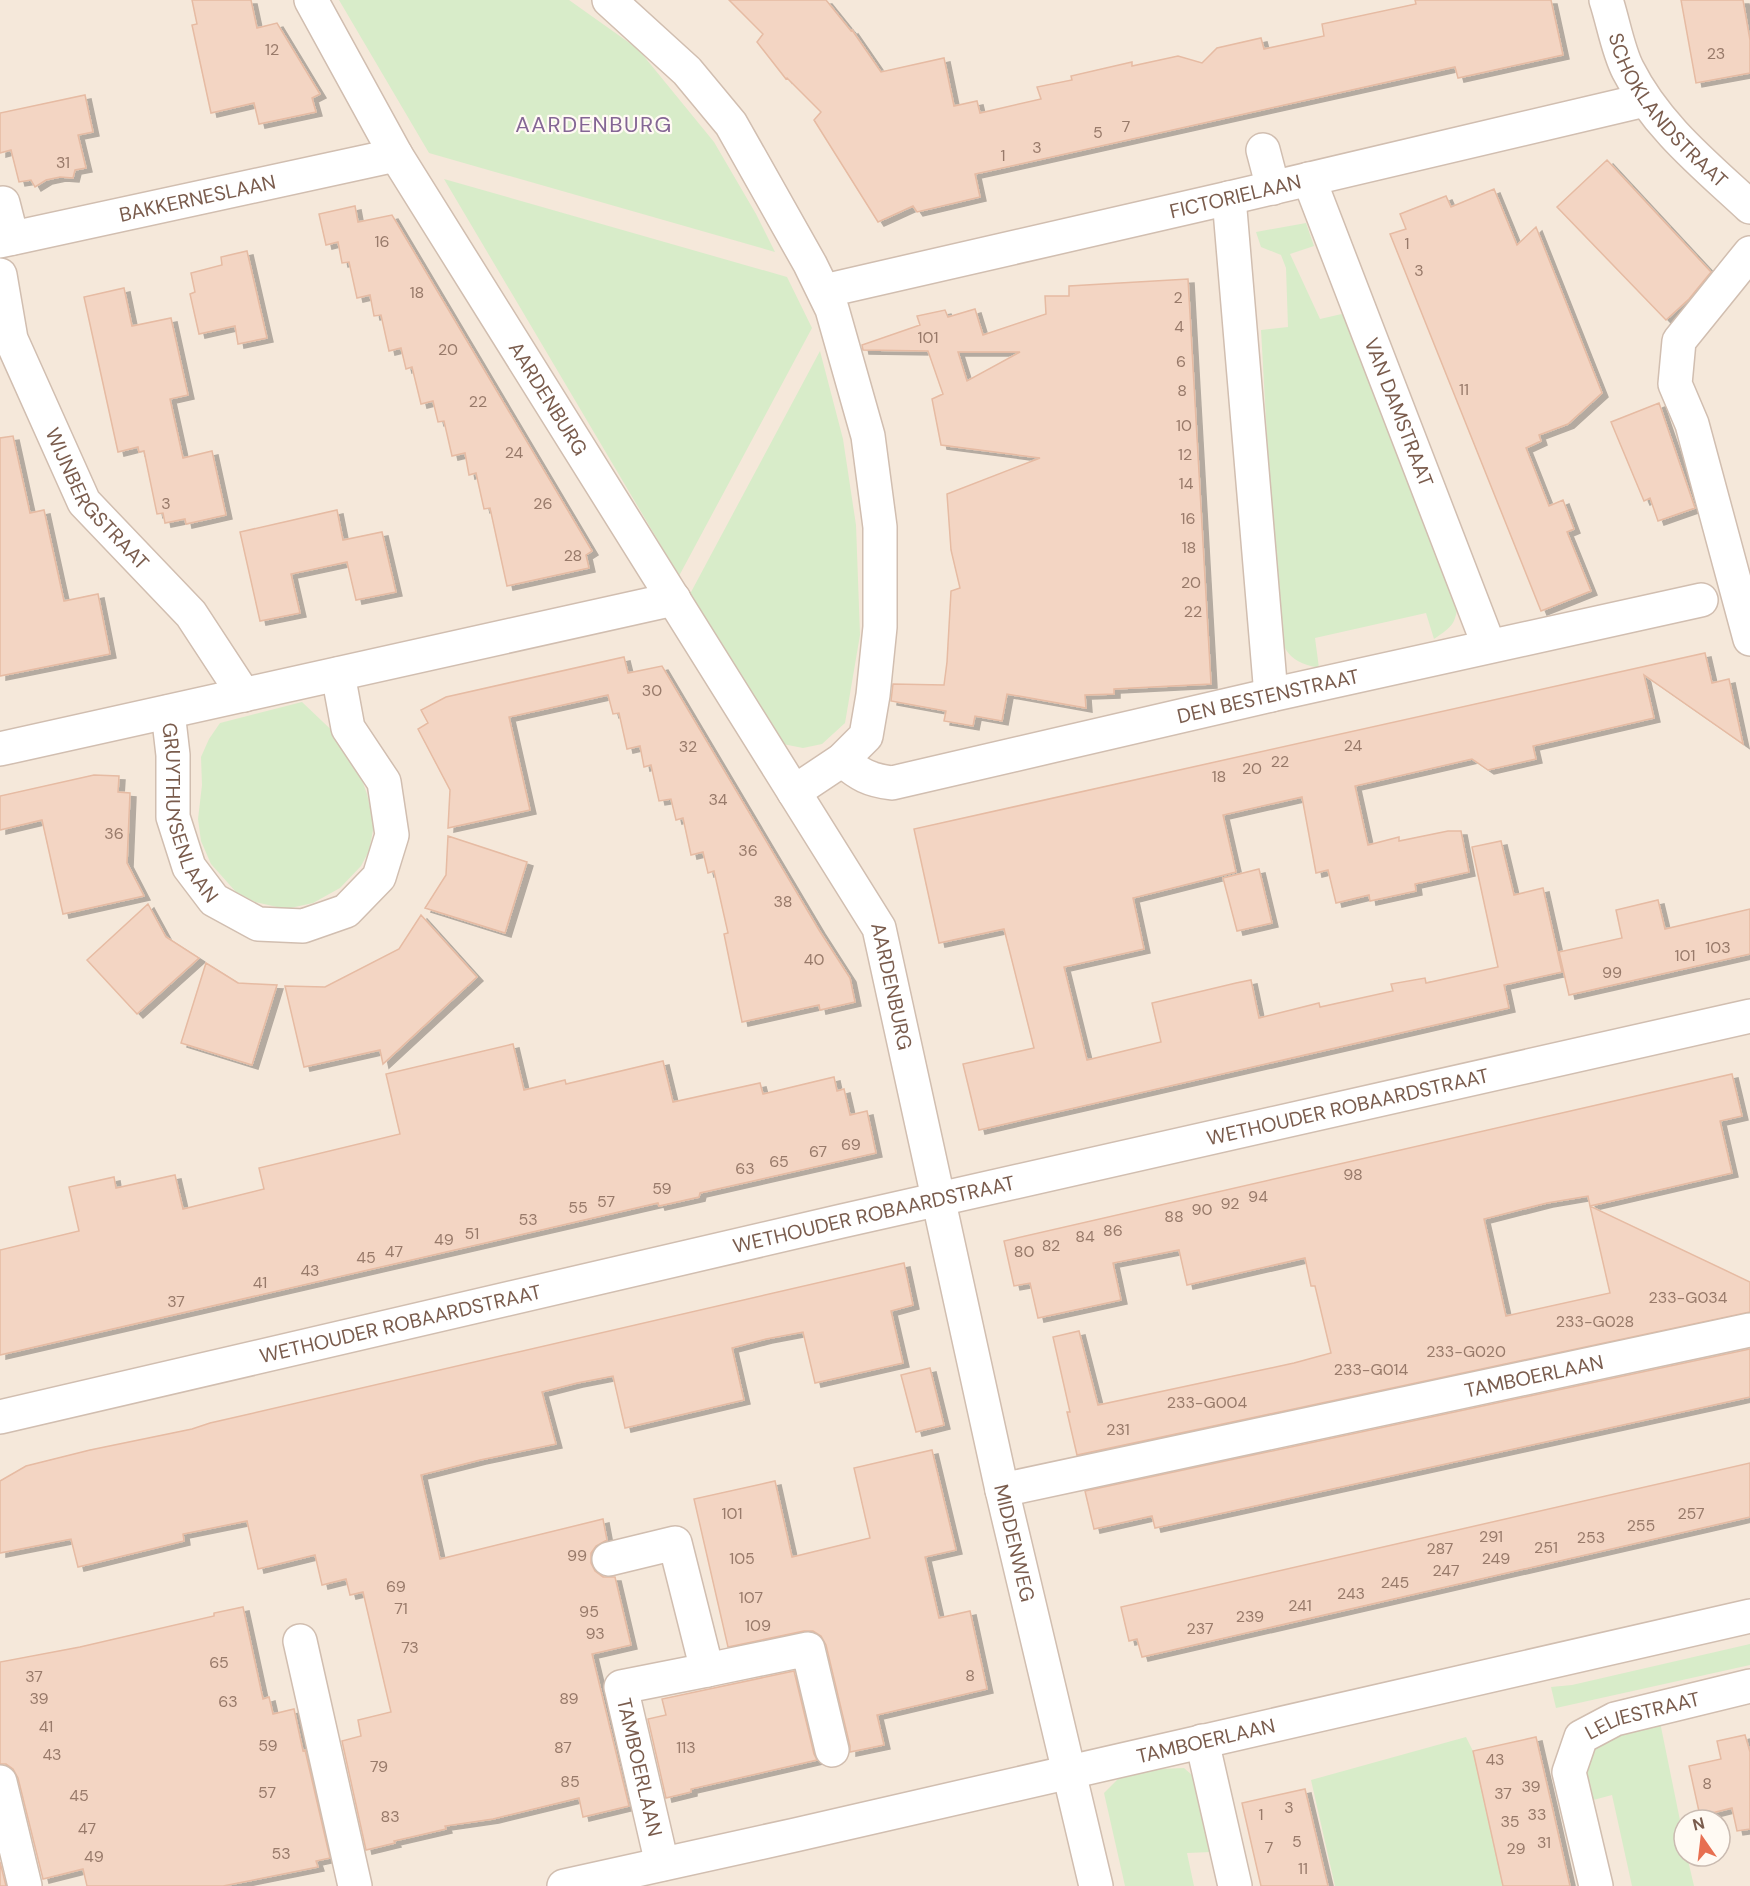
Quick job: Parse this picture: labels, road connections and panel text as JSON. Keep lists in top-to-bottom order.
{
  "streets": {
    "street": [
      "SCHOKLANDSTRAAT",
      "FICTORIELAAN",
      "BAKKERNESLAAN",
      "AARDENBURG",
      "VAN DAMSTRAAT",
      "WIJNBERGSTRAAT",
      "DEN BESTENSTRAAT",
      "GRUYTHUYSENLAAN",
      "WETHOUDER ROBAARDSTRAAT",
      "TAMBOERLAAN",
      "MIDDENWEG",
      "LELIESTRAAT"
    ]
  },
  "crossings": [
    ["SCHOKLANDSTRAAT", "FICTORIELAAN"],
    ["FICTORIELAAN", "VAN DAMSTRAAT"],
    ["BAKKERNESLAAN", "AARDENBURG"],
    ["AARDENBURG", "GRUYTHUYSENLAAN"],
    ["AARDENBURG", "WETHOUDER ROBAARDSTRAAT"],
    ["AARDENBURG", "MIDDENWEG"],
    ["VAN DAMSTRAAT", "DEN BESTENSTRAAT"],
    ["WIJNBERGSTRAAT", "GRUYTHUYSENLAAN"],
    ["WETHOUDER ROBAARDSTRAAT", "MIDDENWEG"],
    ["TAMBOERLAAN", "MIDDENWEG"]
  ],
  "districts": ["AARDENBURG"],
  "house_numbers": [
    "12",
    "23",
    "7",
    "5",
    "3",
    "1",
    "31",
    "16",
    "1",
    "3",
    "18",
    "2",
    "4",
    "101",
    "20",
    "6",
    "11",
    "8",
    "22",
    "10",
    "24",
    "12",
    "14",
    "3",
    "26",
    "16",
    "18",
    "28",
    "20",
    "22",
    "30",
    "24",
    "32",
    "22",
    "20",
    "18",
    "34",
    "36",
    "36",
    "38",
    "103",
    "101",
    "40",
    "99",
    "69",
    "67",
    "65",
    "63",
    "98",
    "59",
    "94",
    "57",
    "92",
    "55",
    "90",
    "88",
    "53",
    "86",
    "51",
    "84",
    "49",
    "82",
    "47",
    "80",
    "45",
    "43",
    "41",
    "233-G034",
    "37",
    "233-G028",
    "233-G020",
    "233-G014",
    "233-G004",
    "231",
    "101",
    "257",
    "255",
    "291",
    "253",
    "251",
    "287",
    "99",
    "105",
    "249",
    "247",
    "245",
    "69",
    "243",
    "107",
    "241",
    "71",
    "95",
    "239",
    "109",
    "237",
    "93",
    "73",
    "65",
    "8",
    "37",
    "39",
    "89",
    "63",
    "41",
    "59",
    "87",
    "113",
    "43",
    "43",
    "79",
    "85",
    "8",
    "39",
    "57",
    "37",
    "45",
    "3",
    "1",
    "33",
    "83",
    "35",
    "47",
    "5",
    "31",
    "7",
    "29",
    "53",
    "49",
    "11"
  ],
  "north": "top"
}
